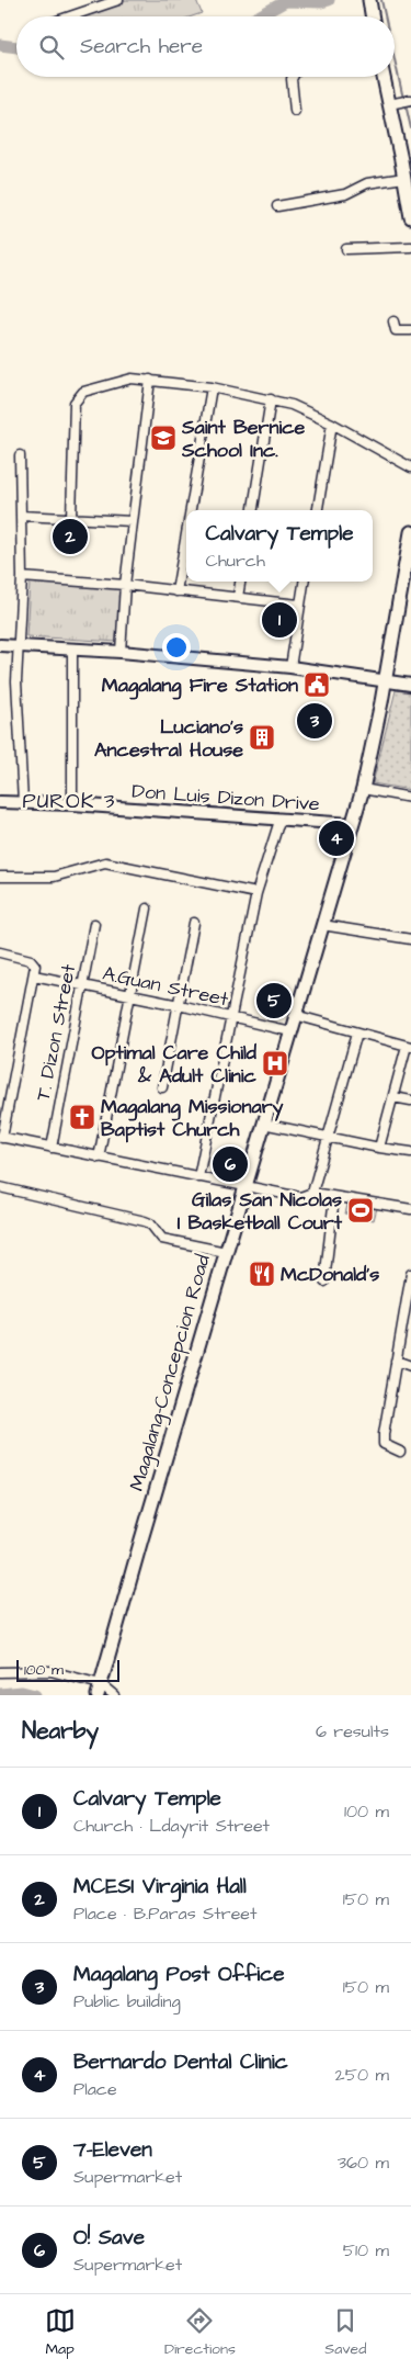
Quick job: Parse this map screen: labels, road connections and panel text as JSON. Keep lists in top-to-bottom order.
{
  "streets": {
    "main road": ["Magalang-Concepcion Road"],
    "street": ["Don Luis Dizon Drive", "A.Guan Street", "T. Dizon Street"]
  },
  "crossings": [
    ["Don Luis Dizon Drive", "Magalang-Concepcion Road"],
    ["A.Guan Street", "T. Dizon Street"],
    ["A.Guan Street", "Magalang-Concepcion Road"]
  ],
  "districts": ["PUROK 3"],
  "places": {
    "school or university": ["Saint Bernice School Inc."],
    "public building": ["Magalang Fire Station"],
    "building": ["Luciano's Ancestral House"],
    "hospital": ["Optimal Care Child & Adult Clinic"],
    "church": ["Magalang Missionary Baptist Church"],
    "sports": ["Gilas San Nicolas I Basketball Court"],
    "restaurant": ["McDonald's"]
  },
  "scale_bar": "100 m",
  "page": {
    "search": "Search here",
    "popup": ["Calvary Temple", "Church"],
    "pins": [
      "2",
      "1",
      "3",
      "4",
      "5",
      "6"
    ],
    "scale": "100 m",
    "heading": ["Nearby", "6 results"],
    "list": [
      {
        "mark": "1",
        "name": "Calvary Temple",
        "note": "Church · Ldayrit Street",
        "value": "100 m"
      },
      {
        "mark": "2",
        "name": "MCESI Virginia Hall",
        "note": "Place · B.Paras Street",
        "value": "150 m"
      },
      {
        "mark": "3",
        "name": "Magalang Post Office",
        "note": "Public building",
        "value": "150 m"
      },
      {
        "mark": "4",
        "name": "Bernardo Dental Clinic",
        "note": "Place",
        "value": "250 m"
      },
      {
        "mark": "5",
        "name": "7-Eleven",
        "note": "Supermarket",
        "value": "360 m"
      },
      {
        "mark": "6",
        "name": "O! Save",
        "note": "Supermarket",
        "value": "510 m"
      }
    ],
    "nav": ["Map", "Directions", "Saved"]
  }
}
